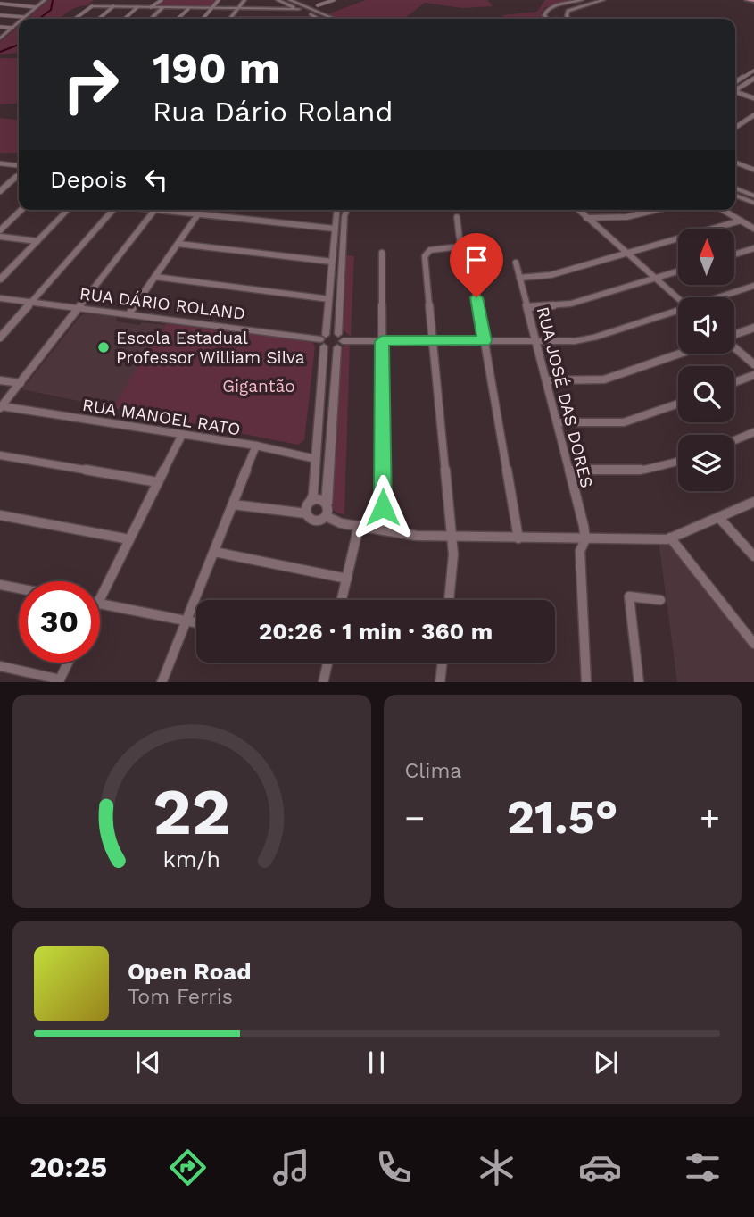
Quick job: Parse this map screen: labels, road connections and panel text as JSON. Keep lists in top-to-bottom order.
{
  "streets": {
    "street": ["RUA DÁRIO ROLAND", "RUA JOSÉ DAS DORES", "RUA MANOEL RATO"]
  },
  "parks": ["Gigantão"],
  "places": ["Escola Estadual Professor William Silva"],
  "north": "top",
  "page": {
    "turn": ["190 m", "Rua Dário Roland"],
    "then": "Depois",
    "limit": "30",
    "trip": "20:26 · 1 min · 360 m",
    "tile": "Clima",
    "heat": ["−", "21.5°", "+"],
    "song": ["Open Road", "Tom Ferris"],
    "tabs": "20:25",
    "gauge": ["22", "km/h"]
  }
}
